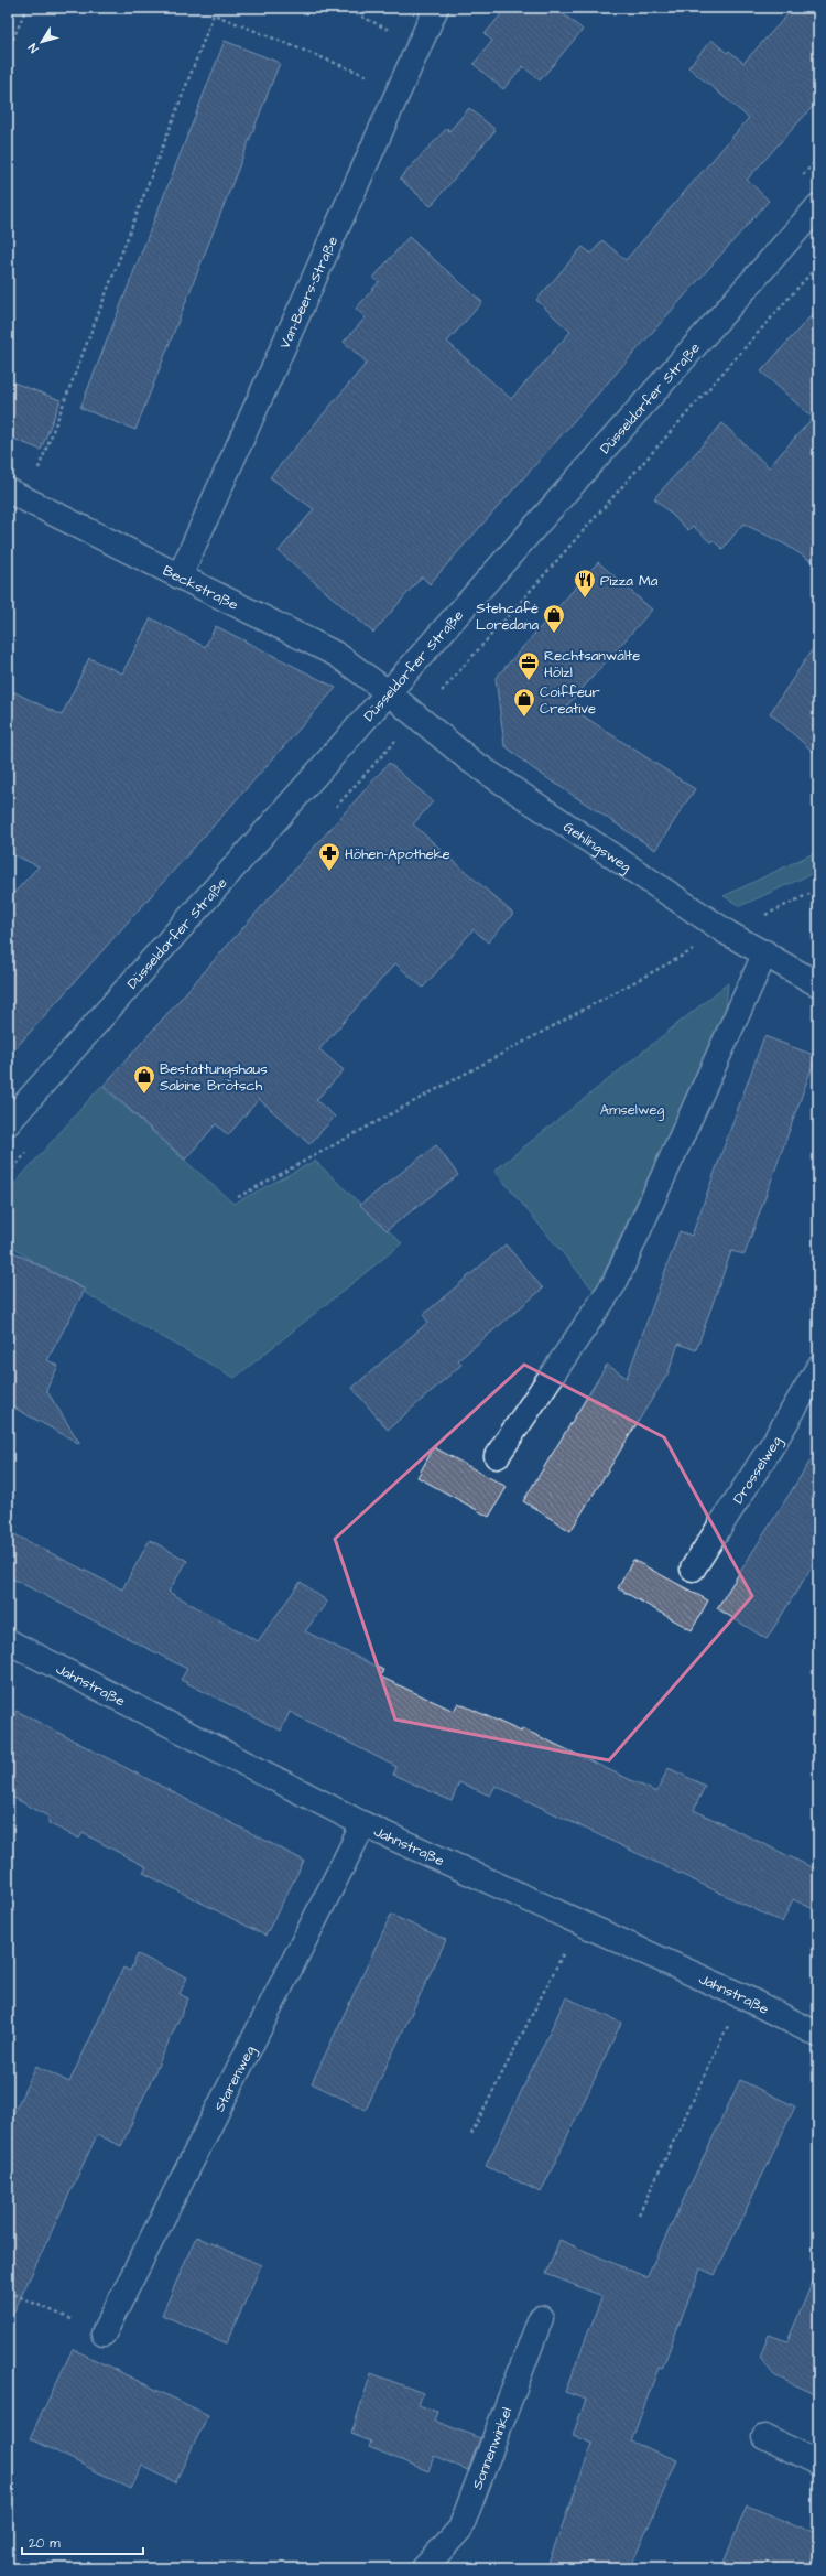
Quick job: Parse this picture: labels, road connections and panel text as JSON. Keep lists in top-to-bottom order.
{
  "streets": {
    "street": [
      "Van-Beers-Straße",
      "Düsseldorfer Straße",
      "Beckstraße",
      "Gehlingsweg",
      "Drosselweg",
      "Jahnstraße",
      "Starenweg",
      "Sonnenwinkel"
    ]
  },
  "crossings": [
    ["Van-Beers-Straße", "Beckstraße"],
    ["Düsseldorfer Straße", "Beckstraße"],
    ["Düsseldorfer Straße", "Gehlingsweg"],
    ["Beckstraße", "Gehlingsweg"],
    ["Jahnstraße", "Starenweg"]
  ],
  "parks": ["Amselweg"],
  "places": {
    "restaurant": ["Pizza Ma"],
    "shop": ["Stehcafé Loredana", "Coiffeur Creative", "Bestattungshaus Sabine Brötsch"],
    "office": ["Rechtsanwälte Hölzl"],
    "pharmacy": ["Höhen-Apotheke"]
  },
  "scale_bar": "20 m",
  "north": "bottom left"
}
